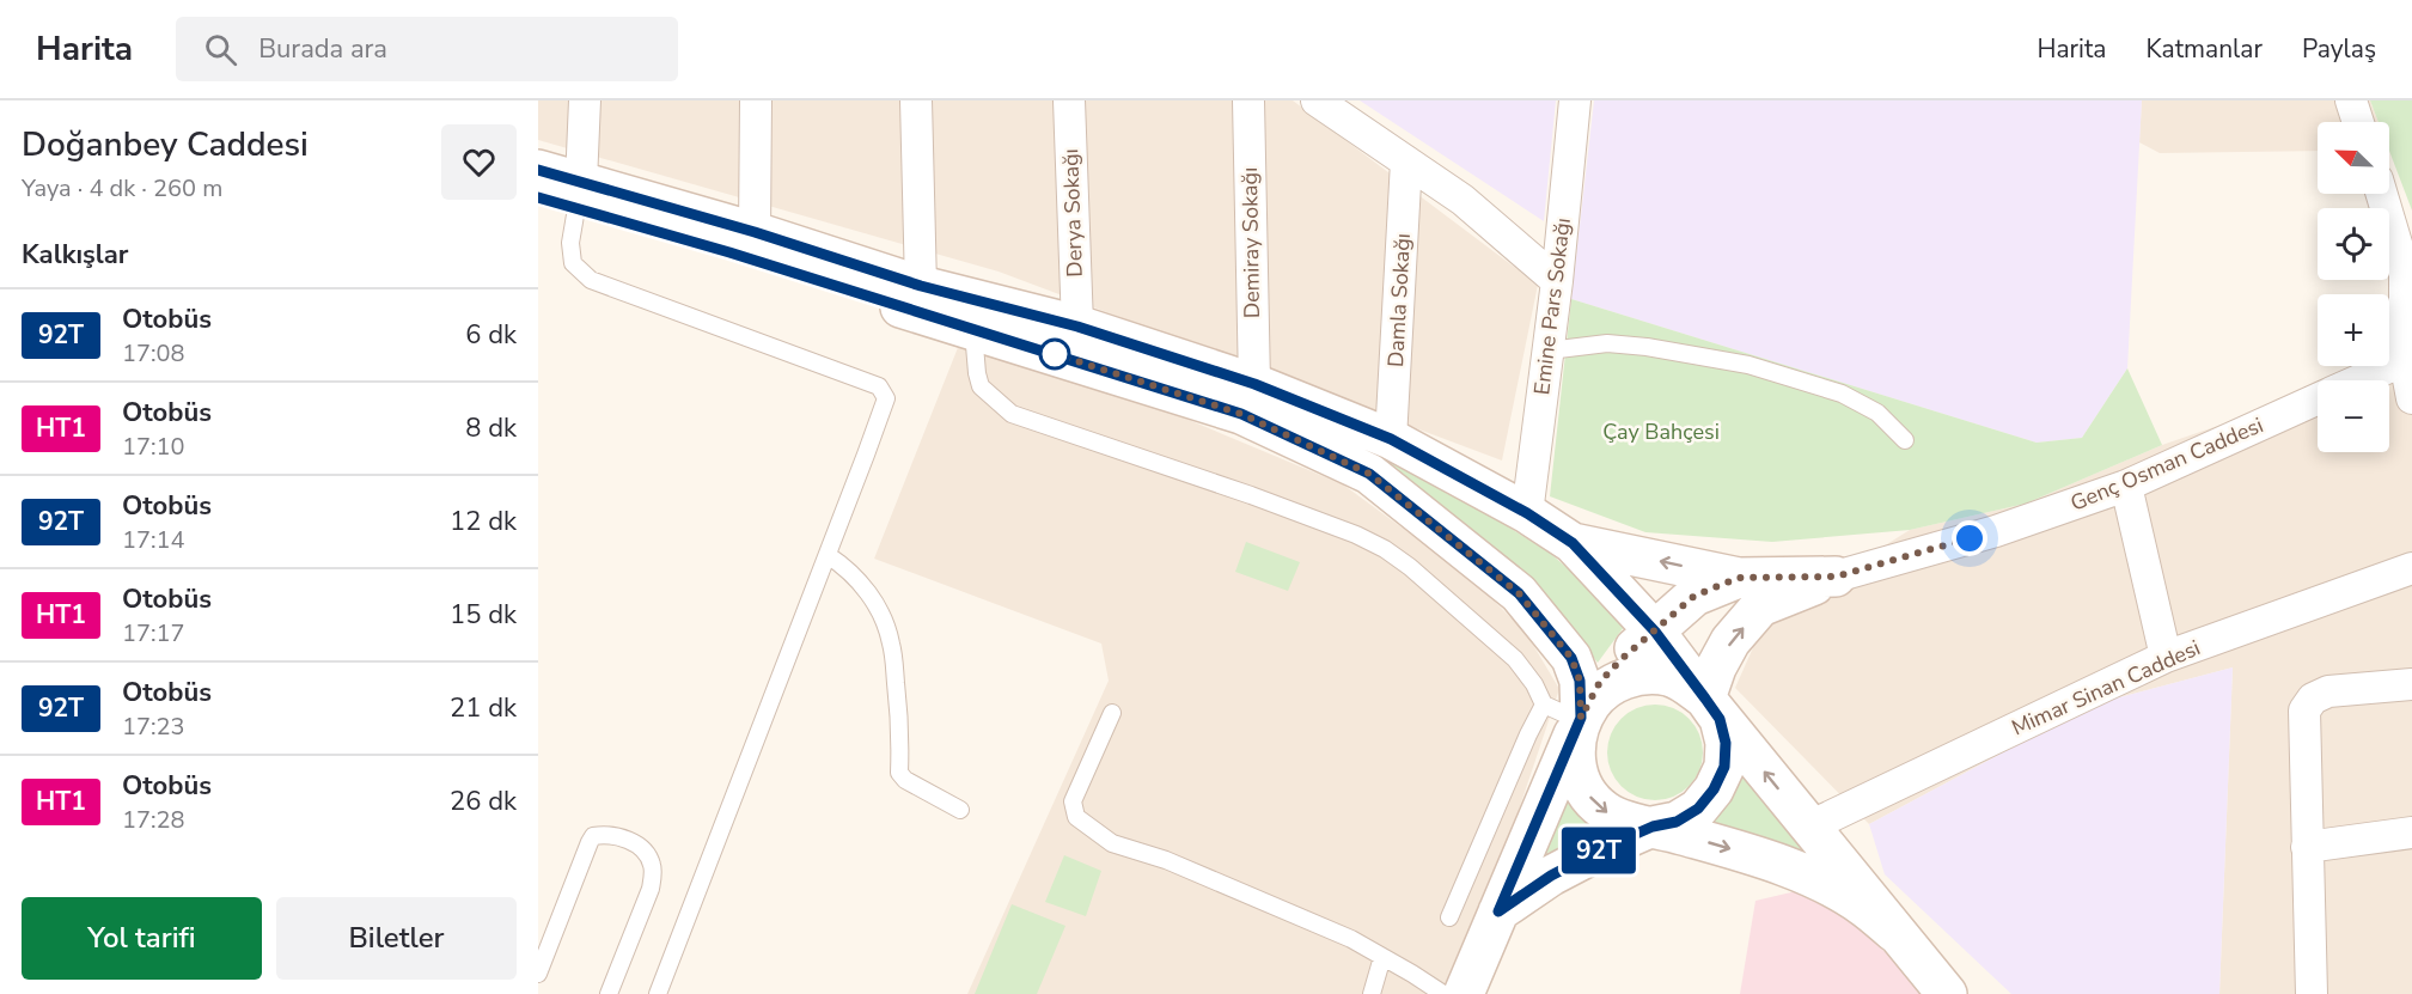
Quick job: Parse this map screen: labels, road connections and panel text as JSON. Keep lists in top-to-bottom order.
{
  "streets": {
    "street": [
      "Derya Sokağı",
      "Demiray Sokağı",
      "Damla Sokağı",
      "Emine Pars Sokağı",
      "Genç Osman Caddesi",
      "Mimar Sinan Caddesi"
    ]
  },
  "parks": ["Çay Bahçesi"],
  "lines": ["bus line 92T"],
  "north": "top left",
  "page": {
    "header": "Harita",
    "search": "Burada ara",
    "nav": ["Harita", "Katmanlar", "Paylaş"],
    "heading": [
      ["Doğanbey Caddesi", "Yaya · 4 dk · 260 m"],
      "Kalkışlar"
    ],
    "on_map": "92T",
    "map_buttons": ["+", "−"],
    "list": [
      {
        "mark": "92T",
        "name": "Otobüs",
        "note": "17:08",
        "value": "6 dk"
      },
      {
        "mark": "HT1",
        "name": "Otobüs",
        "note": "17:10",
        "value": "8 dk"
      },
      {
        "mark": "92T",
        "name": "Otobüs",
        "note": "17:14",
        "value": "12 dk"
      },
      {
        "mark": "HT1",
        "name": "Otobüs",
        "note": "17:17",
        "value": "15 dk"
      },
      {
        "mark": "92T",
        "name": "Otobüs",
        "note": "17:23",
        "value": "21 dk"
      },
      {
        "mark": "HT1",
        "name": "Otobüs",
        "note": "17:28",
        "value": "26 dk"
      }
    ],
    "buttons": ["Yol tarifi", "Biletler"]
  }
}
